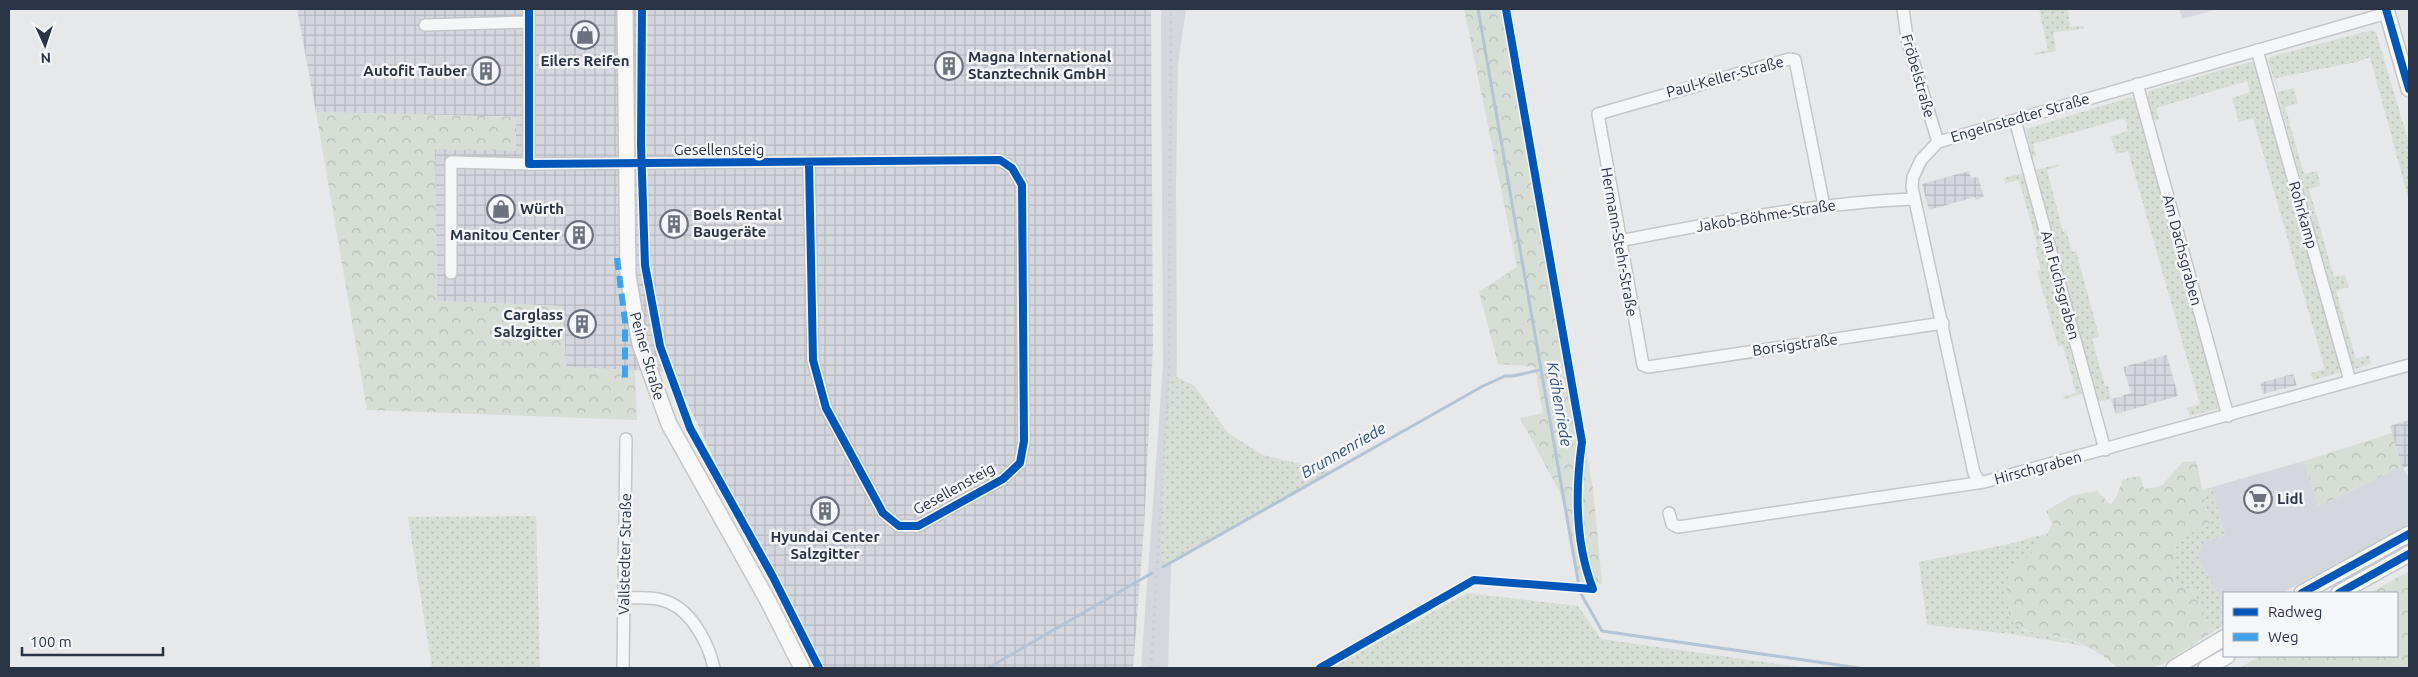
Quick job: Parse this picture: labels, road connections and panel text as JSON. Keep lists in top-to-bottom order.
{
  "streets": {
    "main road": ["Peiner Straße"],
    "street": [
      "Fröbelstraße",
      "Paul-Keller-Straße",
      "Engelnstedter Straße",
      "Gesellensteig",
      "Rohrkamp",
      "Jakob-Böhme-Straße",
      "Hermann-Stehr-Straße",
      "Am Dachsgraben",
      "Am Fuchsgraben",
      "Borsigstraße",
      "Hirschgraben",
      "Vallstedter Straße"
    ]
  },
  "crossings": [
    ["Fröbelstraße", "Engelnstedter Straße"],
    ["Paul-Keller-Straße", "Jakob-Böhme-Straße"],
    ["Paul-Keller-Straße", "Hermann-Stehr-Straße"],
    ["Engelnstedter Straße", "Rohrkamp"],
    ["Engelnstedter Straße", "Jakob-Böhme-Straße"],
    ["Engelnstedter Straße", "Am Dachsgraben"],
    ["Engelnstedter Straße", "Am Fuchsgraben"],
    ["Engelnstedter Straße", "Borsigstraße"],
    ["Engelnstedter Straße", "Hirschgraben"],
    ["Gesellensteig", "Peiner Straße"],
    ["Rohrkamp", "Hirschgraben"],
    ["Jakob-Böhme-Straße", "Hermann-Stehr-Straße"],
    ["Hermann-Stehr-Straße", "Borsigstraße"],
    ["Am Dachsgraben", "Hirschgraben"],
    ["Am Fuchsgraben", "Hirschgraben"]
  ],
  "water": ["Krähenriede", "Brunnenriede"],
  "places": {
    "shop": ["Eilers Reifen", "Würth"],
    "building": [
      "Magna International Stanztechnik GmbH",
      "Autofit Tauber",
      "Boels Rental Baugeräte",
      "Manitou Center",
      "Carglass Salzgitter",
      "Hyundai Center Salzgitter"
    ],
    "supermarket": ["Lidl"]
  },
  "legend": ["Radweg", "Weg"],
  "scale_bar": "100 m",
  "north": "bottom"
}
